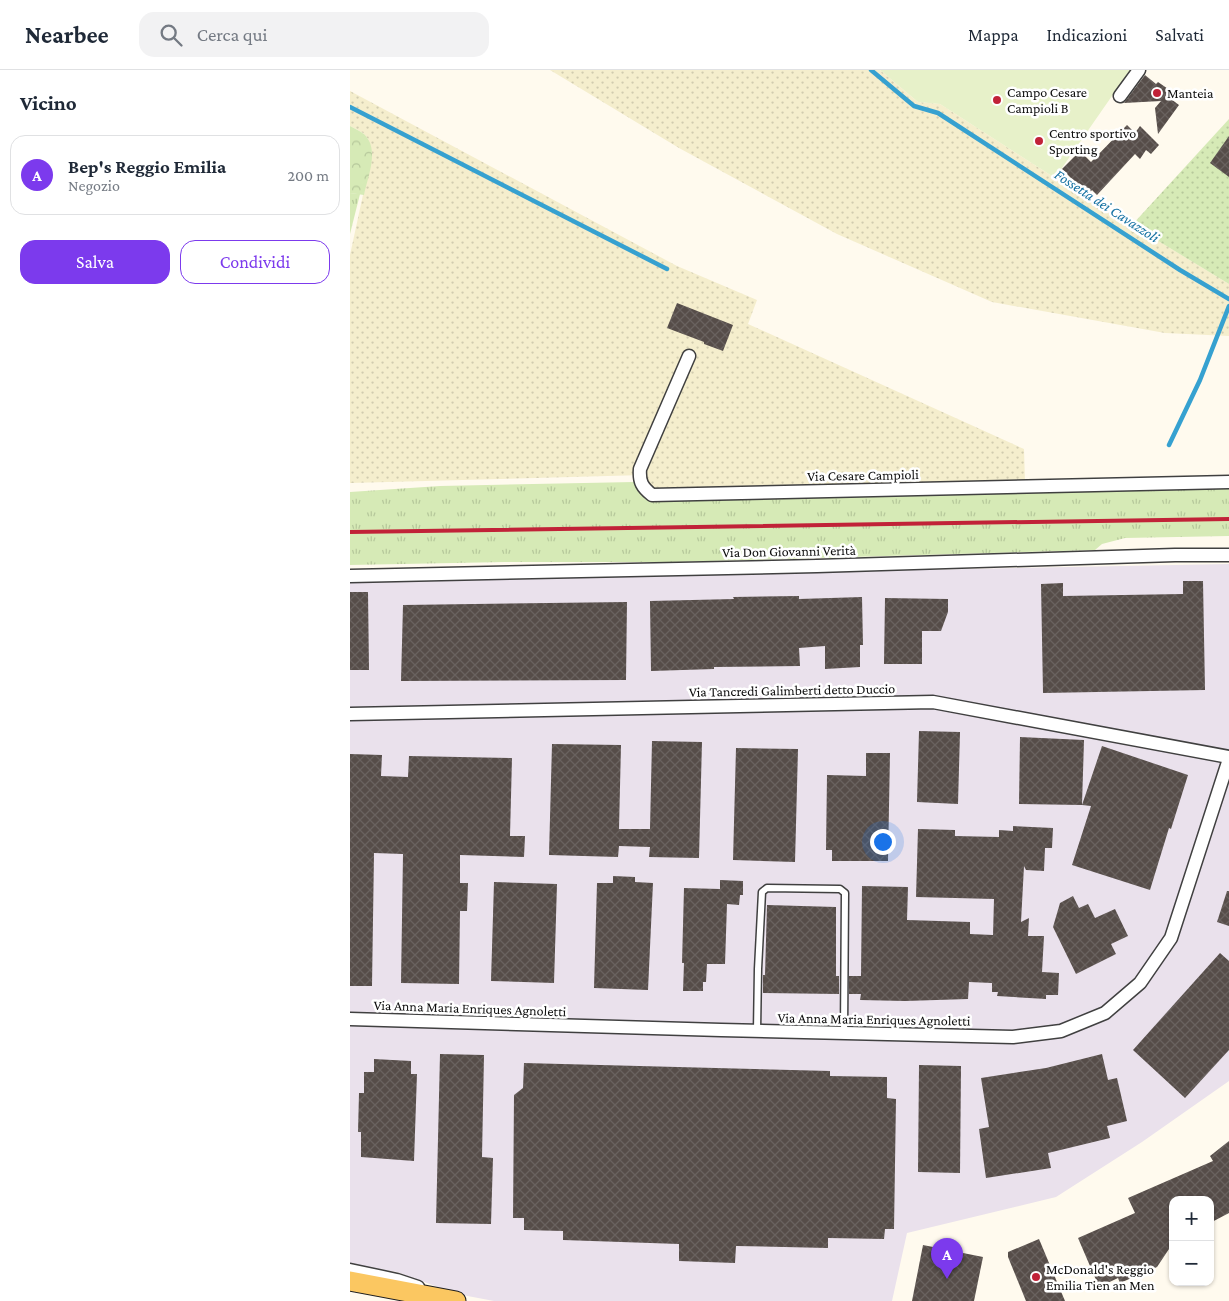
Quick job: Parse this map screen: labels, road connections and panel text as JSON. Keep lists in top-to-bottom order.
{
  "streets": {
    "street": [
      "Via Cesare Campioli",
      "Via Don Giovanni Verità",
      "Via Tancredi Galimberti detto Duccio",
      "Via Anna Maria Enriques Agnoletti"
    ]
  },
  "crossings": [
    ["Via Tancredi Galimberti detto Duccio", "Via Anna Maria Enriques Agnoletti"]
  ],
  "water": ["Fossetta dei Cavazzoli"],
  "places": [
    "Manteia",
    "Campo Cesare Campioli B",
    "Centro sportivo Sporting",
    "McDonald's Reggio Emilia Tien an Men"
  ],
  "page": {
    "header": "Nearbee",
    "search": "Cerca qui",
    "nav": ["Mappa", "Indicazioni", "Salvati"],
    "heading": "Vicino",
    "list": [
      {
        "mark": "A",
        "name": "Bep's Reggio Emilia",
        "note": "Negozio",
        "value": "200 m"
      }
    ],
    "buttons": ["Salva", "Condividi"],
    "map_buttons": ["+", "−"],
    "pins": "A"
  }
}
